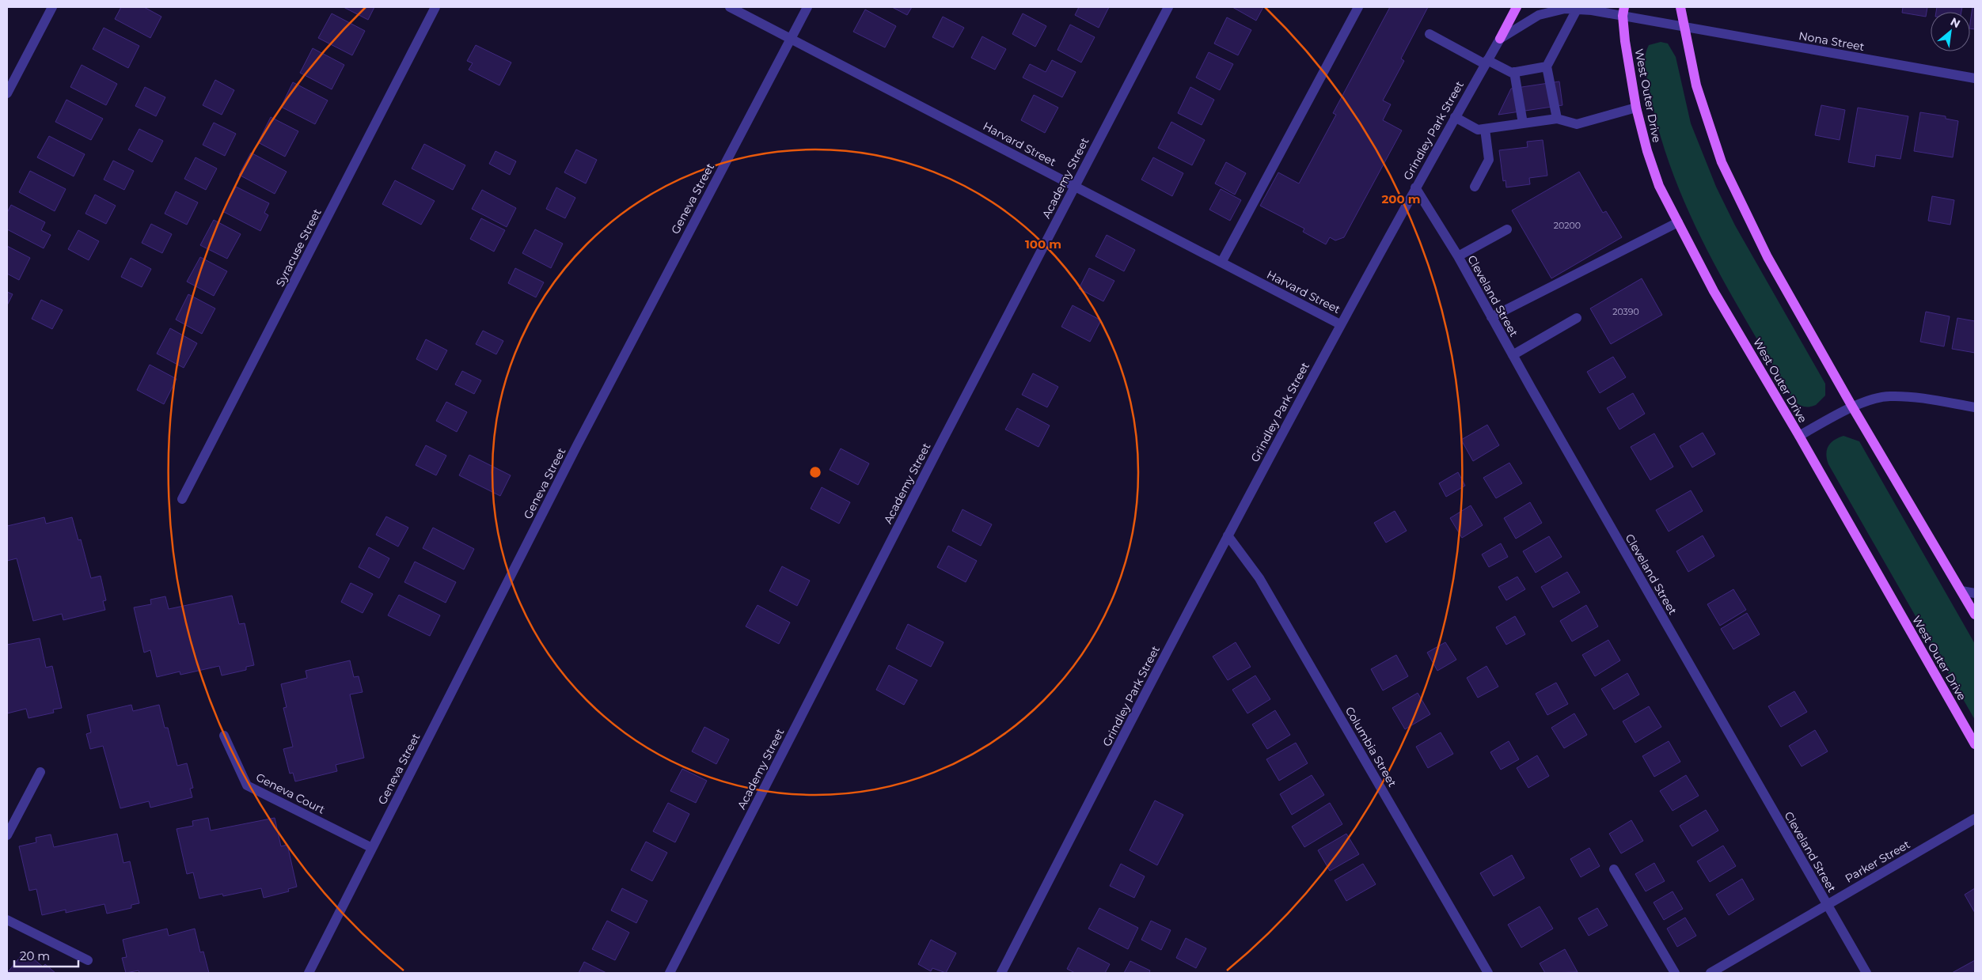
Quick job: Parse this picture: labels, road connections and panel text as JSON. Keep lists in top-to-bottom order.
{
  "streets": {
    "main road": ["West Outer Drive"],
    "street": [
      "Nona Street",
      "Grindley Park Street",
      "Harvard Street",
      "Academy Street",
      "Geneva Street",
      "Syracuse Street",
      "Cleveland Street",
      "Columbia Street",
      "Geneva Court",
      "Parker Street"
    ]
  },
  "crossings": [
    ["Nona Street", "Grindley Park Street"],
    ["West Outer Drive", "Grindley Park Street"],
    ["Grindley Park Street", "Harvard Street"],
    ["Grindley Park Street", "Cleveland Street"],
    ["Grindley Park Street", "Columbia Street"],
    ["Harvard Street", "Academy Street"],
    ["Harvard Street", "Geneva Street"],
    ["Geneva Street", "Geneva Court"],
    ["Cleveland Street", "Parker Street"]
  ],
  "house_numbers": ["20200", "20390"],
  "scale_bar": "20 m",
  "north": "top right",
  "rings": ["200 m", "100 m"]
}
